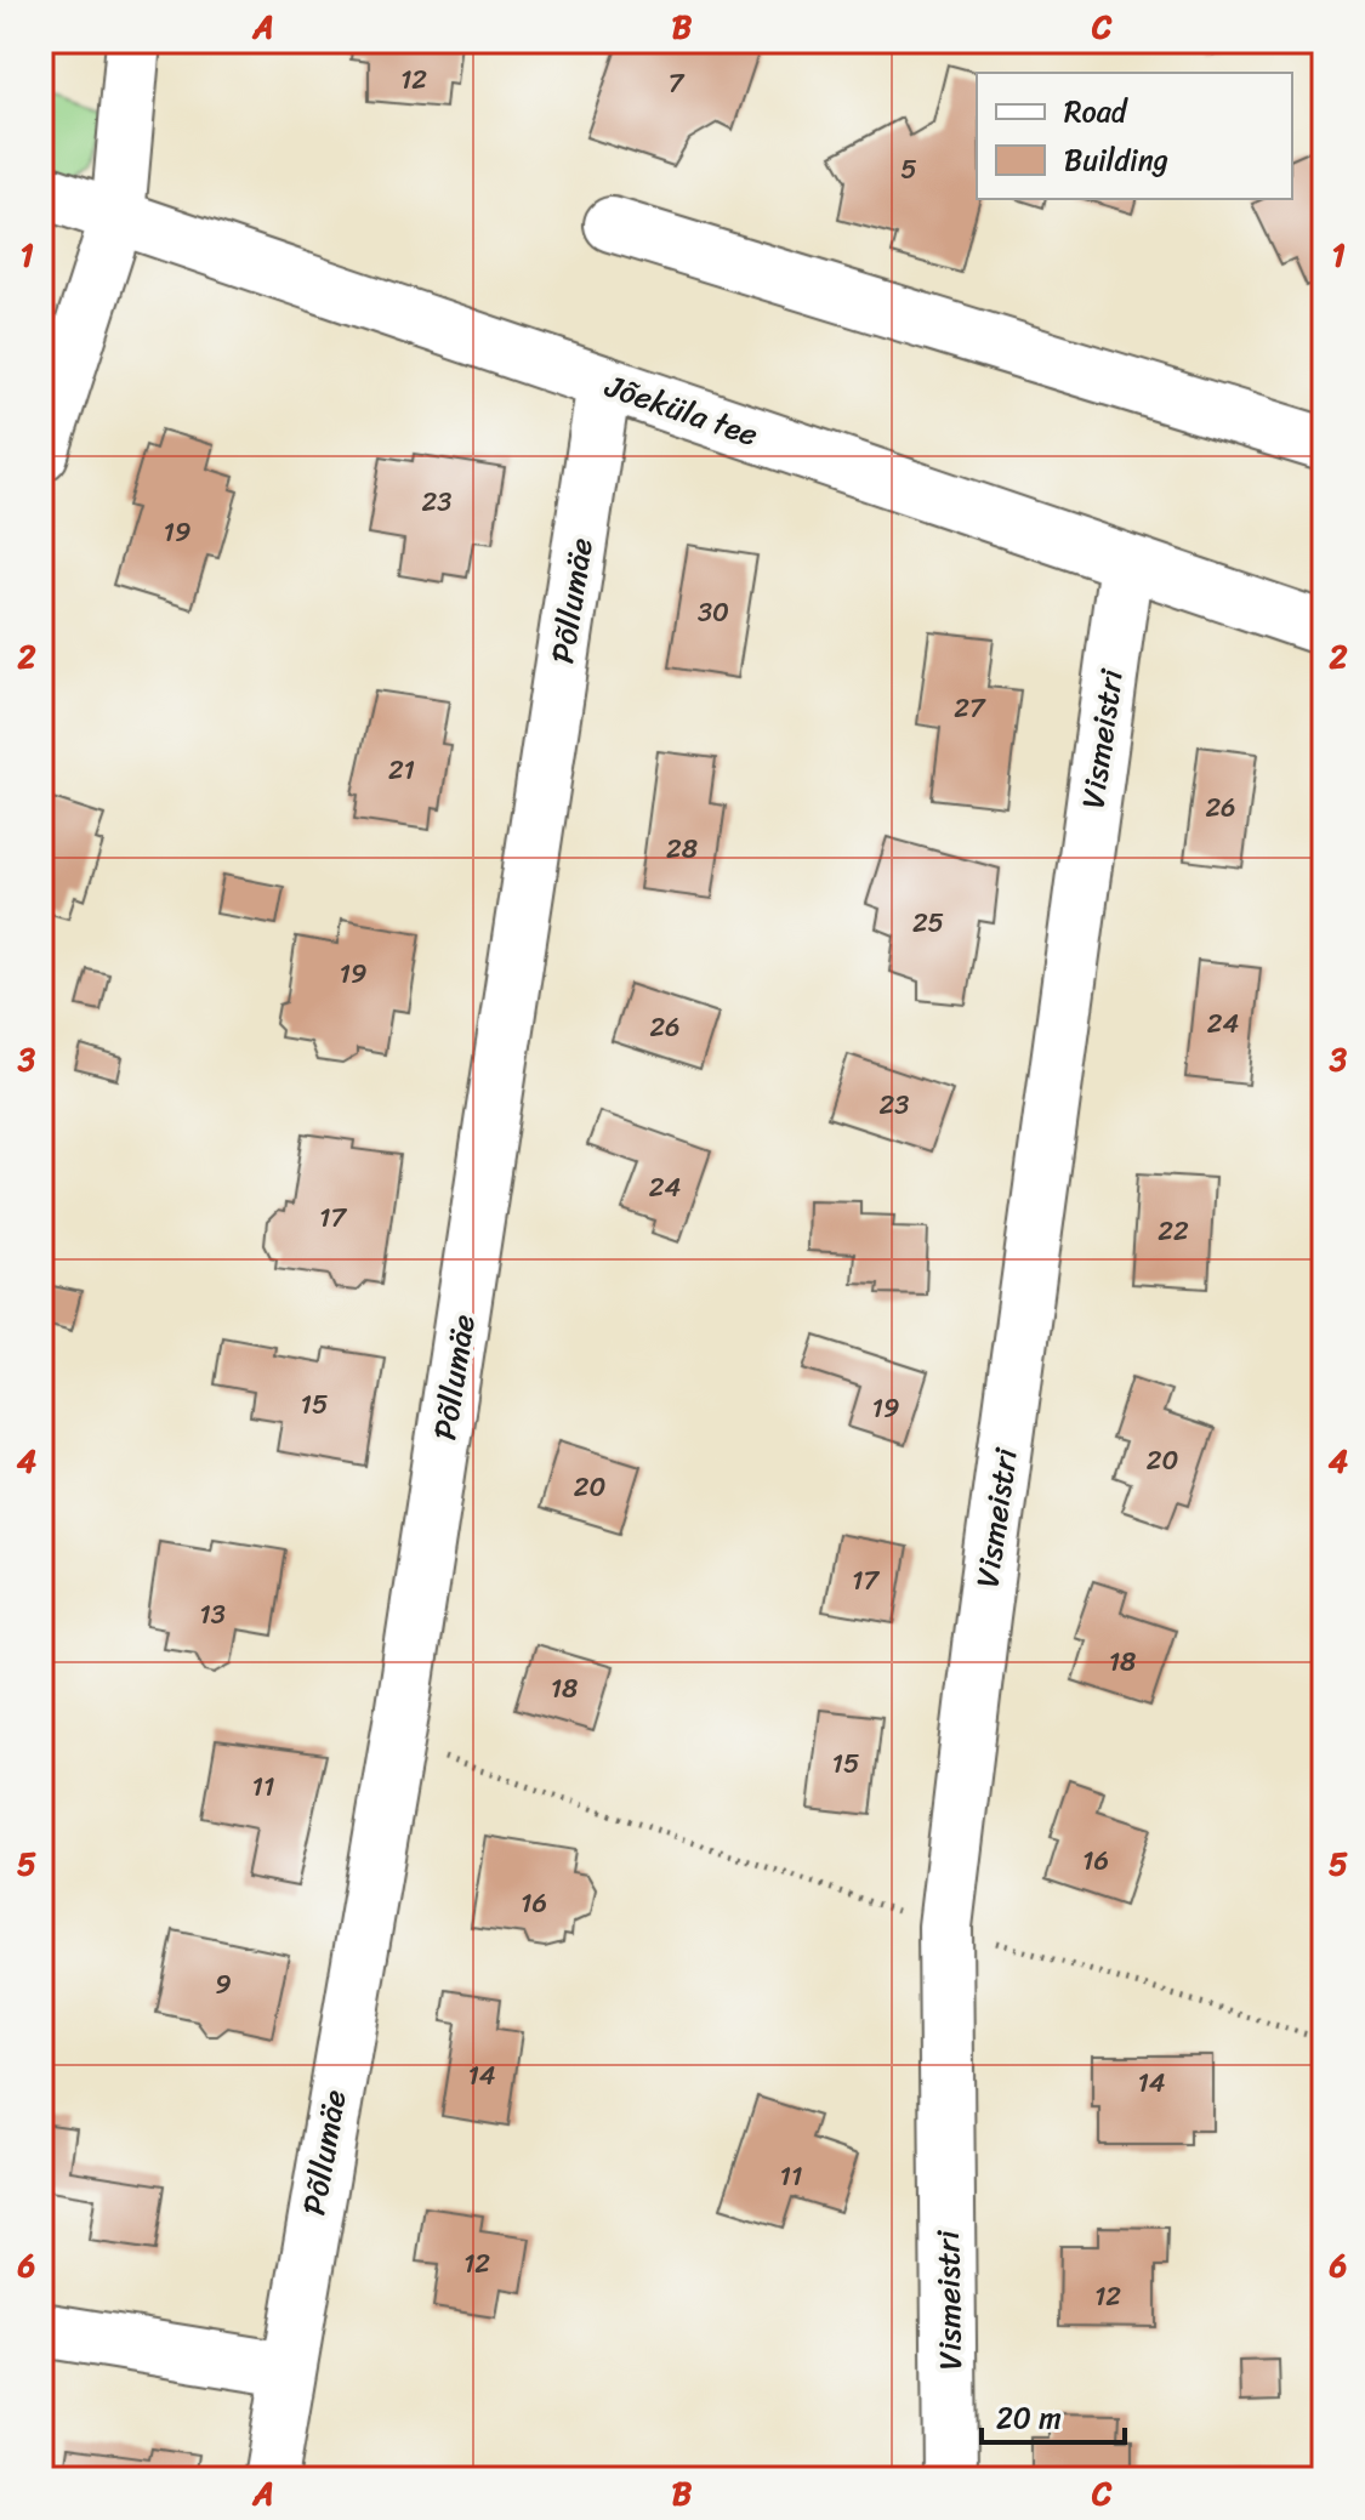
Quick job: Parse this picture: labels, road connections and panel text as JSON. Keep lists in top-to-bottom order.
{
  "streets": {
    "street": ["Jõeküla tee", "Põllumäe", "Vismeistri"]
  },
  "crossings": [
    ["Jõeküla tee", "Põllumäe"],
    ["Jõeküla tee", "Vismeistri"]
  ],
  "house_numbers": [
    "12",
    "7",
    "5",
    "23",
    "19",
    "30",
    "27",
    "21",
    "26",
    "28",
    "25",
    "19",
    "24",
    "26",
    "23",
    "24",
    "17",
    "22",
    "15",
    "19",
    "20",
    "20",
    "17",
    "13",
    "18",
    "18",
    "15",
    "11",
    "16",
    "16",
    "9",
    "14",
    "14",
    "11",
    "12",
    "12"
  ],
  "legend": ["Road", "Building"],
  "scale_bar": "20 m",
  "grid": {
    "columns": ["A", "B", "C"],
    "rows": [
      "1",
      "2",
      "3",
      "4",
      "5",
      "6"
    ]
  }
}
